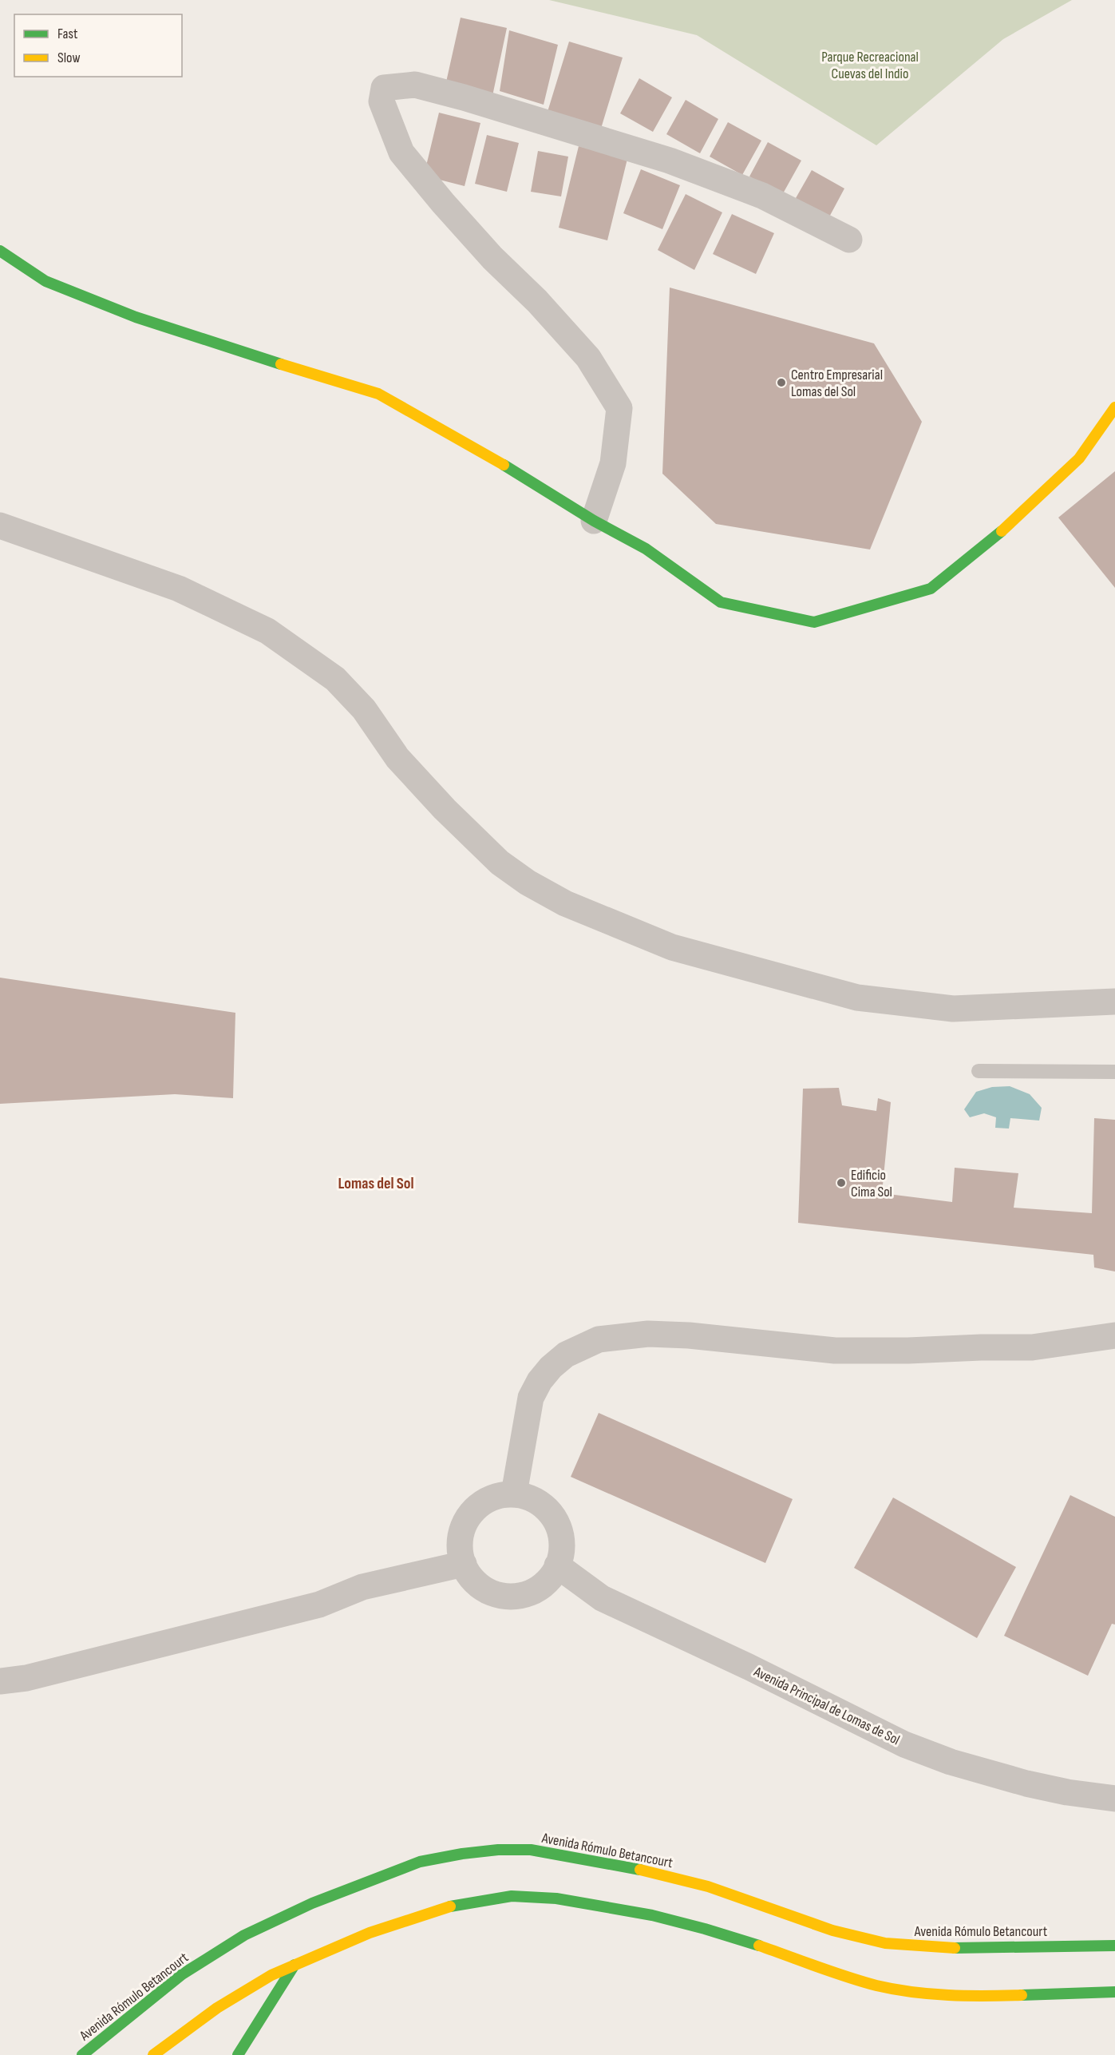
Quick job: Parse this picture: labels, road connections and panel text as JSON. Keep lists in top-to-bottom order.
{
  "streets": {
    "main road": ["Avenida Rómulo Betancourt"],
    "street": ["Avenida Principal de Lomas de Sol"]
  },
  "districts": ["Lomas del Sol"],
  "parks": ["Parque Recreacional Cuevas del Indio"],
  "places": ["Centro Empresarial Lomas del Sol", "Edificio Cima Sol"],
  "legend": ["Fast", "Slow"]
}
